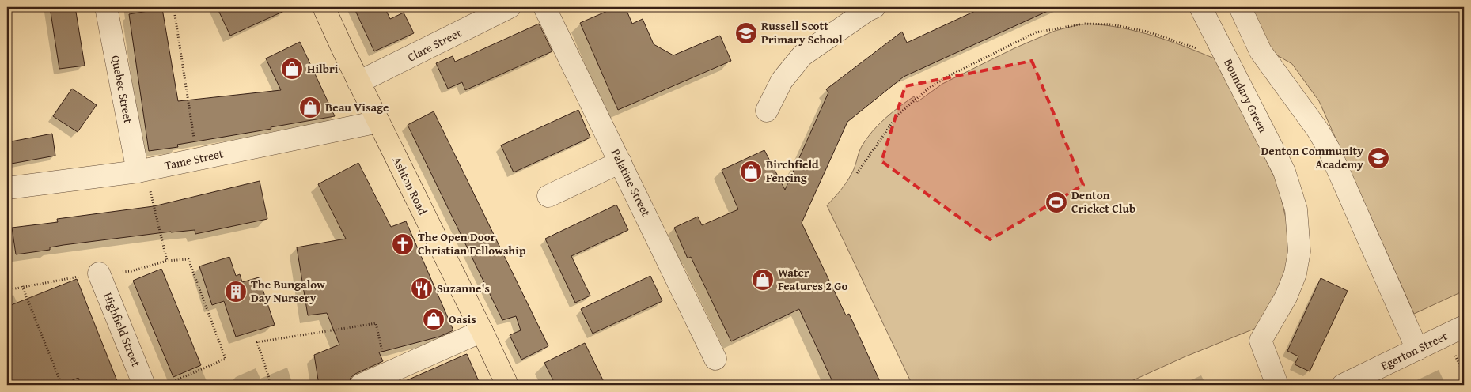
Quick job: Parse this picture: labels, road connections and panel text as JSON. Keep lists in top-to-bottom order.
{
  "streets": {
    "highway": ["Ashton Road"],
    "street": [
      "Clare Street",
      "Quebec Street",
      "Boundary Green",
      "Tame Street",
      "Palatine Street",
      "Highfield Street",
      "Egerton Street"
    ]
  },
  "crossings": [
    ["Clare Street", "Ashton Road"],
    ["Quebec Street", "Tame Street"],
    ["Tame Street", "Ashton Road"]
  ],
  "places": {
    "school or university": ["Russell Scott Primary School", "Denton Community Academy"],
    "shop": [
      "Hilbri",
      "Beau Visage",
      "Birchfield Fencing",
      "Water Features 2 Go",
      "Oasis"
    ],
    "sports": ["Denton Cricket Club"],
    "church": ["The Open Door Christian Fellowship"],
    "restaurant": ["Suzanne's"],
    "building": ["The Bungalow Day Nursery"]
  }
}
